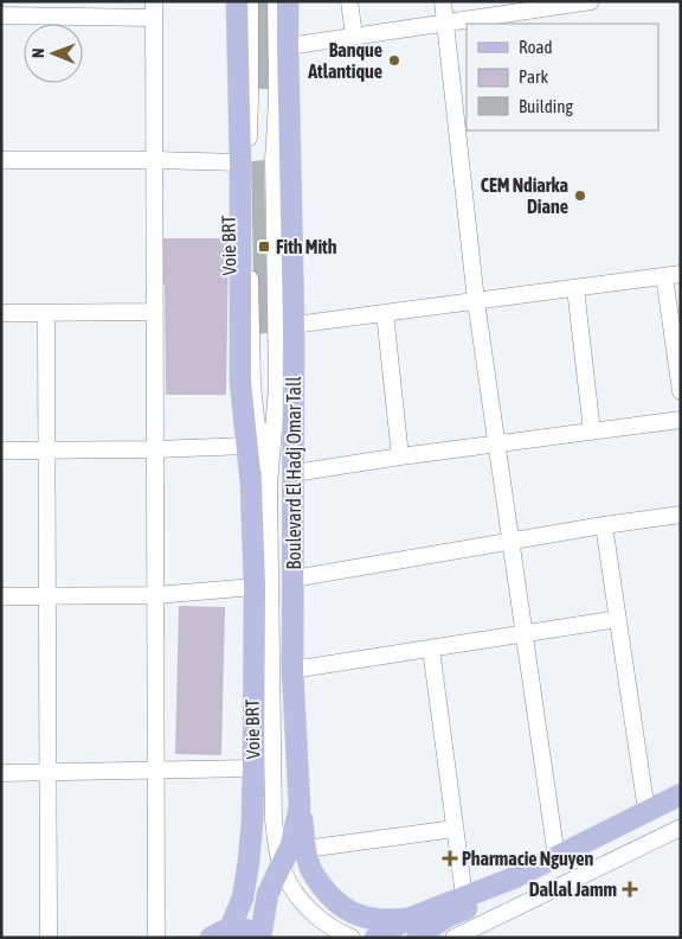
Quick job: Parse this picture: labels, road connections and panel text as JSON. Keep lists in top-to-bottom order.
{
  "streets": {
    "main road": ["Boulevard El Hadj Omar Tall"],
    "street": ["Voie BRT"]
  },
  "crossings": [
    ["Voie BRT", "Boulevard El Hadj Omar Tall"]
  ],
  "places": {
    "other": ["Banque Atlantique", "CEM Ndiarka Diane"],
    "transit": ["Fith Mith"],
    "health": ["Pharmacie Nguyen", "Dallal Jamm"]
  },
  "legend": ["Road", "Park", "Building"],
  "north": "left"
}
